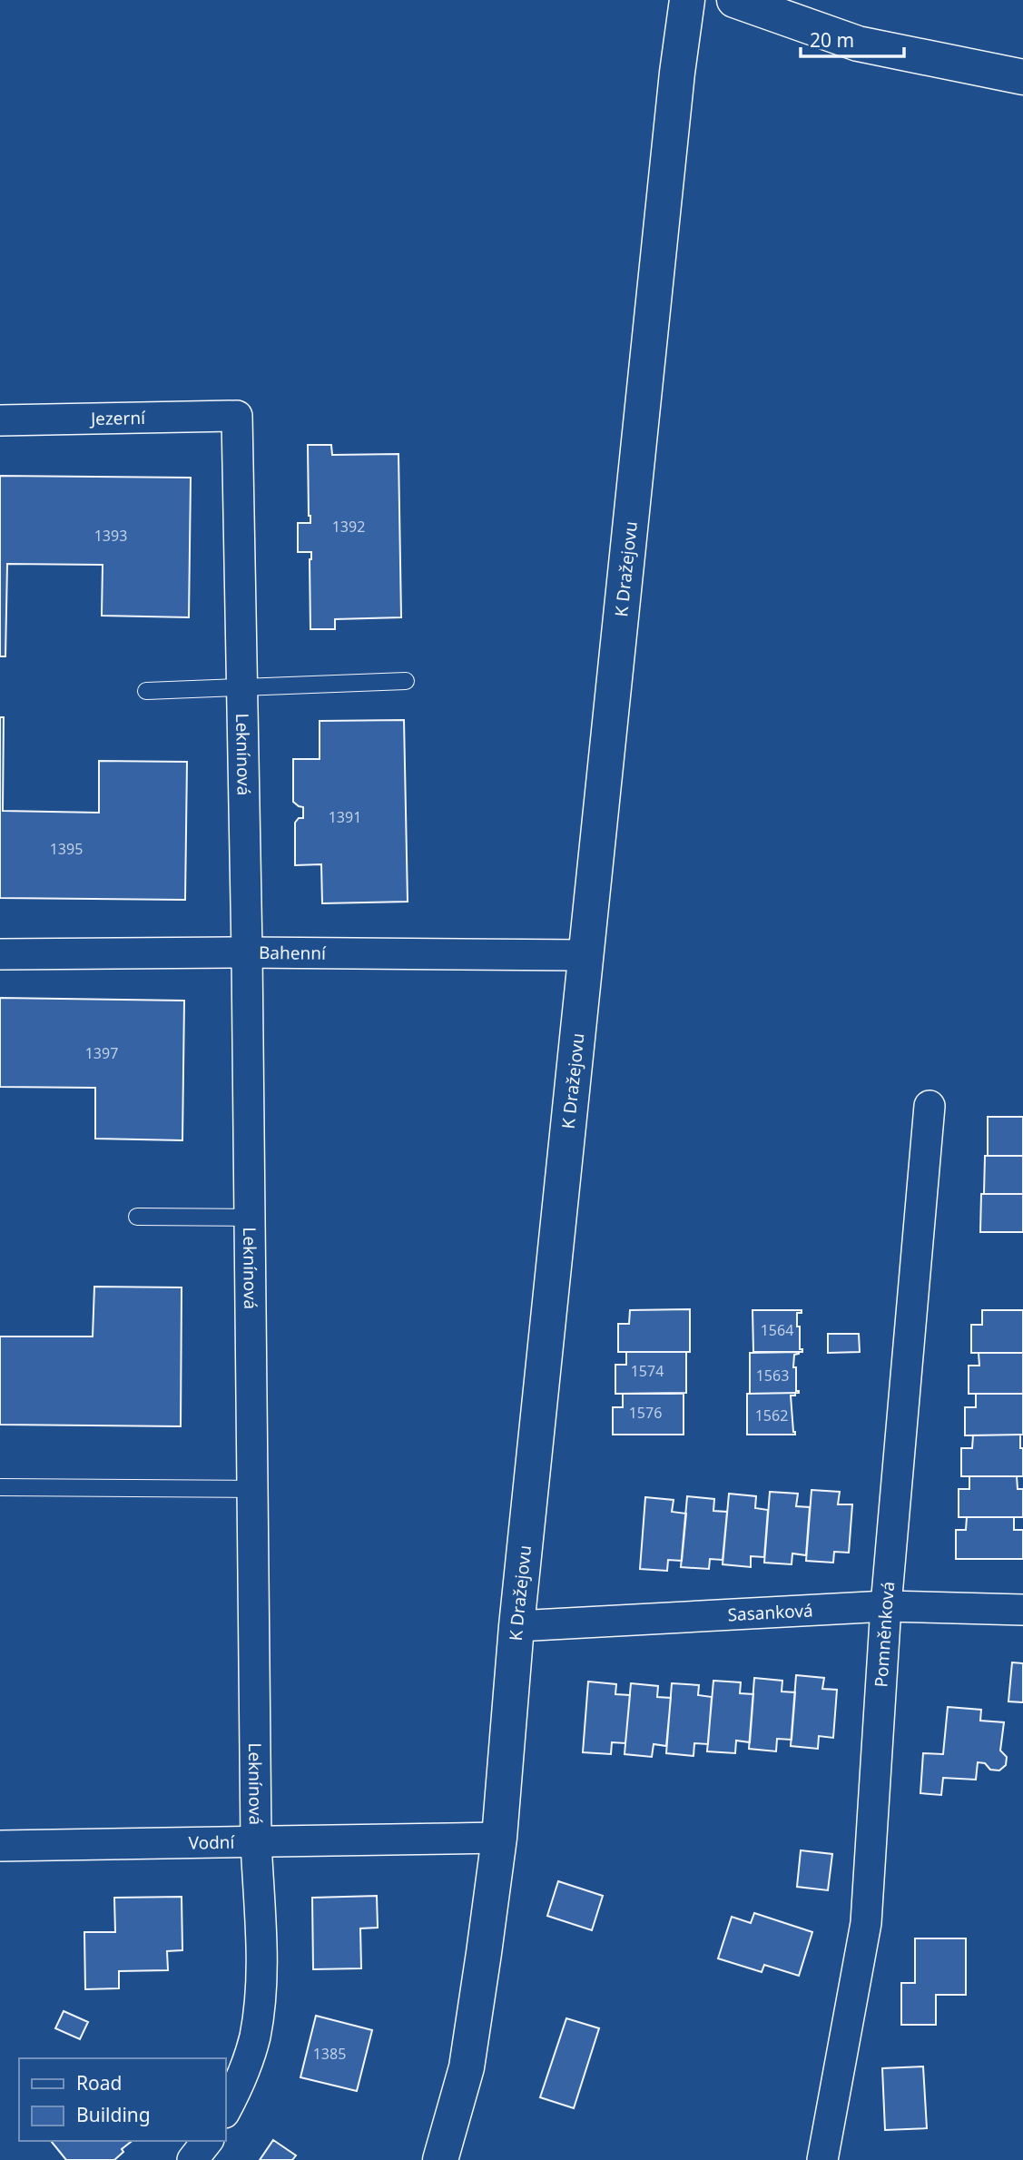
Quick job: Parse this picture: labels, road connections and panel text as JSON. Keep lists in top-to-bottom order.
{
  "streets": {
    "street": [
      "Jezerní",
      "K Dražejovu",
      "Leknínová",
      "Bahenní",
      "Sasanková",
      "Pomněnková",
      "Vodní"
    ]
  },
  "crossings": [
    ["Jezerní", "Leknínová"],
    ["K Dražejovu", "Bahenní"],
    ["K Dražejovu", "Sasanková"],
    ["K Dražejovu", "Vodní"],
    ["Leknínová", "Bahenní"],
    ["Leknínová", "Vodní"],
    ["Sasanková", "Pomněnková"]
  ],
  "house_numbers": [
    "1392",
    "1393",
    "1391",
    "1395",
    "1397",
    "1564",
    "1574",
    "1563",
    "1576",
    "1562",
    "1385"
  ],
  "legend": ["Road", "Building"],
  "scale_bar": "20 m"
}
